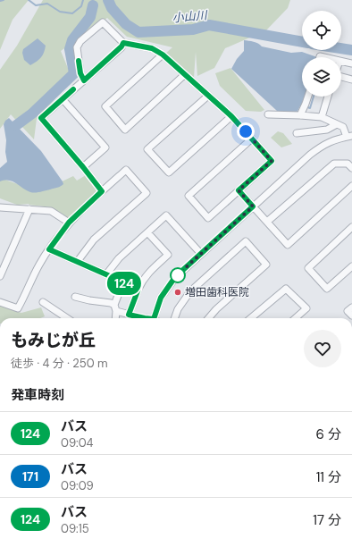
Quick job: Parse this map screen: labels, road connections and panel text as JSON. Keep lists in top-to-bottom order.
{
  "water": ["小山川"],
  "places": ["増田歯科医院"],
  "lines": ["bus line 124"],
  "page": {
    "on_map": "124",
    "heading": [
      ["もみじが丘", "徒歩 · 4 分 · 250 m"],
      "発車時刻"
    ],
    "list": [
      {
        "mark": "124",
        "name": "バス",
        "note": "09:04",
        "value": "6 分"
      },
      {
        "mark": "171",
        "name": "バス",
        "note": "09:09",
        "value": "11 分"
      },
      {
        "mark": "124",
        "name": "バス",
        "note": "09:15",
        "value": "17 分"
      }
    ]
  }
}
